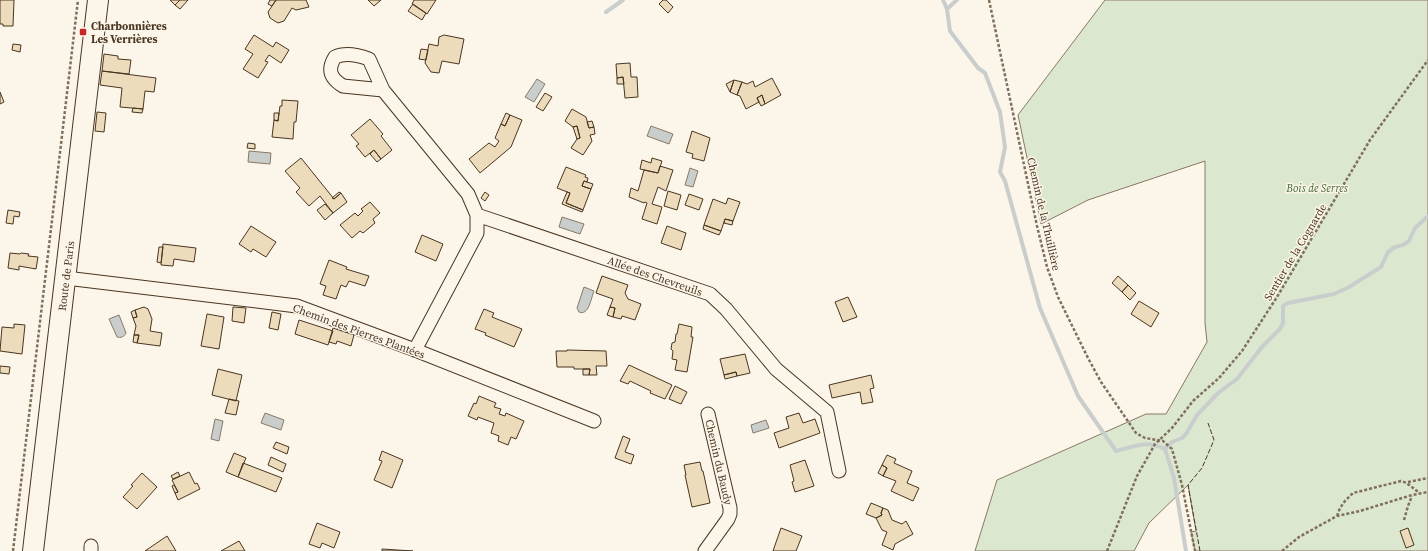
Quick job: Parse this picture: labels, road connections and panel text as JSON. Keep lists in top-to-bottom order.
{
  "streets": {
    "main road": ["Route de Paris"],
    "street": ["Allée des Chevreuils", "Chemin des Pierres Plantées", "Chemin du Baudy"],
    "path": ["Chemin de la Thuillière", "Sentier de la Cognarde"]
  },
  "crossings": [
    ["Chemin de la Thuillière", "Sentier de la Cognarde"],
    ["Route de Paris", "Chemin des Pierres Plantées"]
  ],
  "parks": ["Bois de Serres"],
  "places": {
    "transit": ["Charbonnières Les Verrières"]
  }
}
